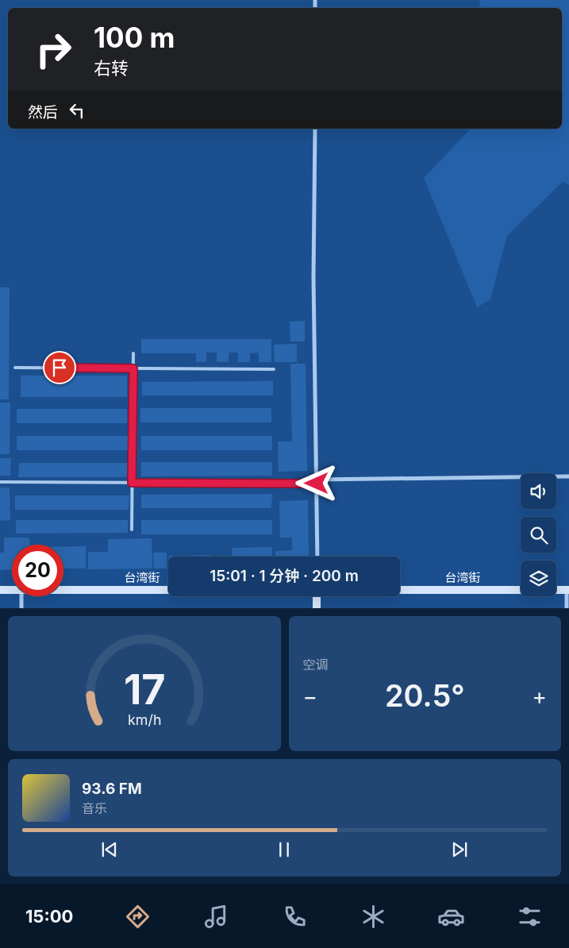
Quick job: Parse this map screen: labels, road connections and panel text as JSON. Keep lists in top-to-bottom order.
{
  "streets": {
    "main road": ["台湾街"]
  },
  "page": {
    "turn": ["100 m", "右转"],
    "then": "然后",
    "limit": "20",
    "trip": "15:01 · 1 分钟 · 200 m",
    "tile": "空调",
    "heat": ["−", "20.5°", "+"],
    "song": ["93.6 FM", "音乐"],
    "tabs": "15:00",
    "gauge": ["17", "km/h"]
  }
}
